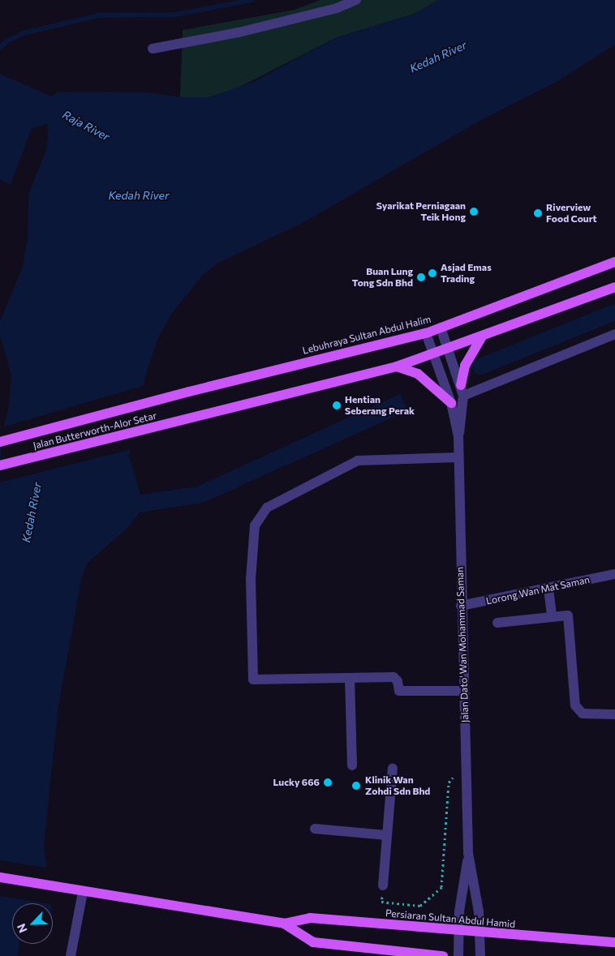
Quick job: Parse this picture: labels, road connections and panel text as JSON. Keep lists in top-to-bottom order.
{
  "streets": {
    "main road": ["Lebuhraya Sultan Abdul Halim", "Jalan Butterworth-Alor Setar", "Persiaran Sultan Abdul Hamid"],
    "street": ["Lorong Wan Mat Saman", "Jalan Dato' Wan Mohammad Saman"]
  },
  "crossings": [
    ["Lebuhraya Sultan Abdul Halim", "Jalan Butterworth-Alor Setar"],
    ["Lebuhraya Sultan Abdul Halim", "Jalan Dato' Wan Mohammad Saman"],
    ["Lorong Wan Mat Saman", "Jalan Dato' Wan Mohammad Saman"],
    ["Jalan Dato' Wan Mohammad Saman", "Persiaran Sultan Abdul Hamid"]
  ],
  "water": ["Kedah River", "Raja River"],
  "places": [
    "Syarikat Perniagaan Teik Hong",
    "Riverview Food Court",
    "Asjad Emas Trading",
    "Buan Lung Tong Sdn Bhd",
    "Hentian Seberang Perak",
    "Lucky 666",
    "Klinik Wan Zohdi Sdn Bhd"
  ],
  "north": "bottom left"
}
